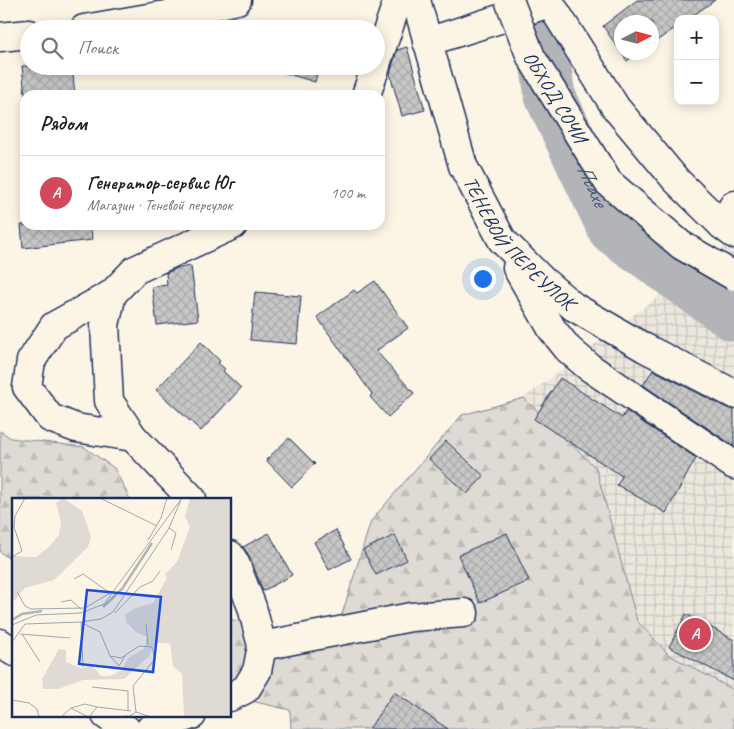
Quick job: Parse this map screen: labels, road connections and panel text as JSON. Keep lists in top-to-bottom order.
{
  "streets": {
    "main road": ["ОБХОД СОЧИ", "ТЕНЕВОЙ ПЕРЕУЛОК"]
  },
  "water": ["Псахе"],
  "north": "right",
  "page": {
    "map_buttons": ["+", "−"],
    "search": "Поиск",
    "heading": "Рядом",
    "list": [
      {
        "mark": "A",
        "name": "Генератор-сервис Юг",
        "note": "Магазин · Теневой переулок",
        "value": "100 m"
      }
    ],
    "pins": "A"
  }
}
